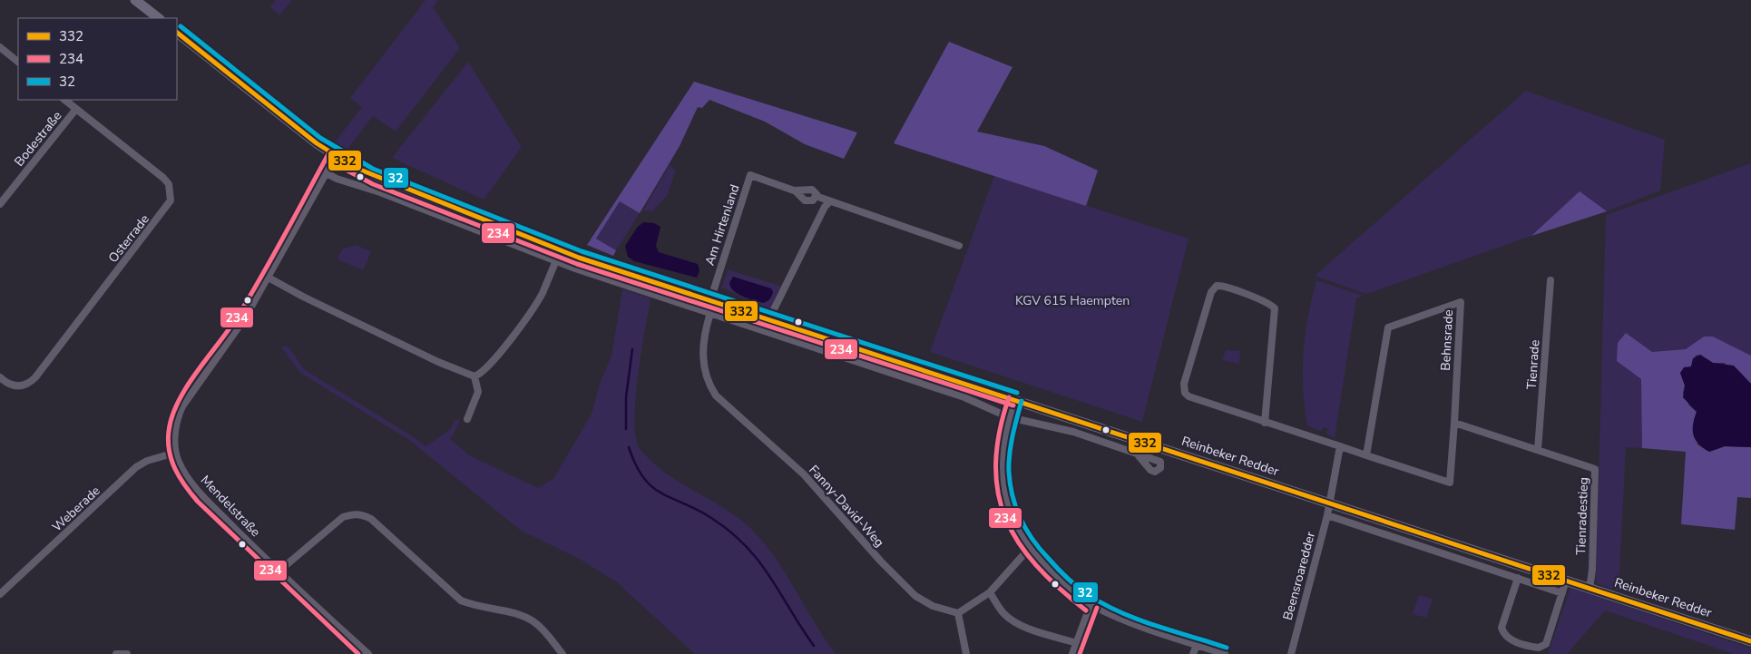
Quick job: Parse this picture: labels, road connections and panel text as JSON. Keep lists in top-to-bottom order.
{
  "streets": {
    "main road": ["Reinbeker Redder"],
    "street": [
      "Bodestraße",
      "Am Hirtenland",
      "Osterrade",
      "Behnsrade",
      "Tienrade",
      "Mendelstraße",
      "Fanny-David-Weg",
      "Weberade",
      "Tienradestieg",
      "Beensroaredder"
    ]
  },
  "crossings": [
    ["Bodestraße", "Osterrade"],
    ["Am Hirtenland", "Reinbeker Redder"],
    ["Behnsrade", "Tienradestieg"],
    ["Tienrade", "Tienradestieg"],
    ["Reinbeker Redder", "Mendelstraße"],
    ["Reinbeker Redder", "Tienradestieg"],
    ["Reinbeker Redder", "Beensroaredder"],
    ["Mendelstraße", "Weberade"]
  ],
  "parks": ["KGV 615 Haempten"],
  "lines": ["transit line 32", "transit line 332", "transit line 234"],
  "legend": ["332", "234", "32"]
}
